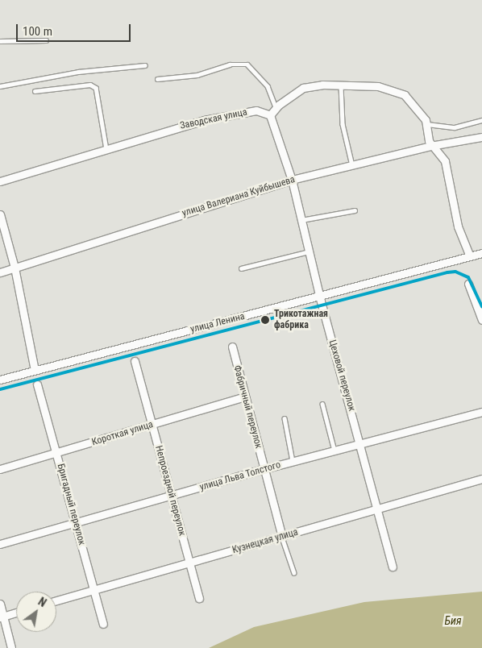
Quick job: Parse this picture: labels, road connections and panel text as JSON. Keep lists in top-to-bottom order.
{
  "streets": {
    "street": [
      "Заводская улица",
      "улица Валериана Куйбышева",
      "улица Ленина",
      "Цеховой переулок",
      "Фабричный переулок",
      "Короткая улица",
      "улица Льва Толстого",
      "Непроездной переулок",
      "Бригадный переулок",
      "Кузнецкая улица"
    ]
  },
  "crossings": [
    ["Заводская улица", "Цеховой переулок"],
    ["улица Валериана Куйбышева", "Цеховой переулок"],
    ["улица Ленина", "Цеховой переулок"],
    ["Цеховой переулок", "улица Льва Толстого"],
    ["Цеховой переулок", "Кузнецкая улица"],
    ["Фабричный переулок", "Короткая улица"],
    ["Фабричный переулок", "улица Льва Толстого"],
    ["Фабричный переулок", "Кузнецкая улица"],
    ["Короткая улица", "Непроездной переулок"],
    ["Короткая улица", "Бригадный переулок"],
    ["улица Льва Толстого", "Непроездной переулок"],
    ["улица Льва Толстого", "Бригадный переулок"],
    ["Непроездной переулок", "Кузнецкая улица"],
    ["Бригадный переулок", "Кузнецкая улица"]
  ],
  "water": ["Бия"],
  "places": ["Трикотажная фабрика"],
  "scale_bar": "100 m",
  "north": "top right"
}
